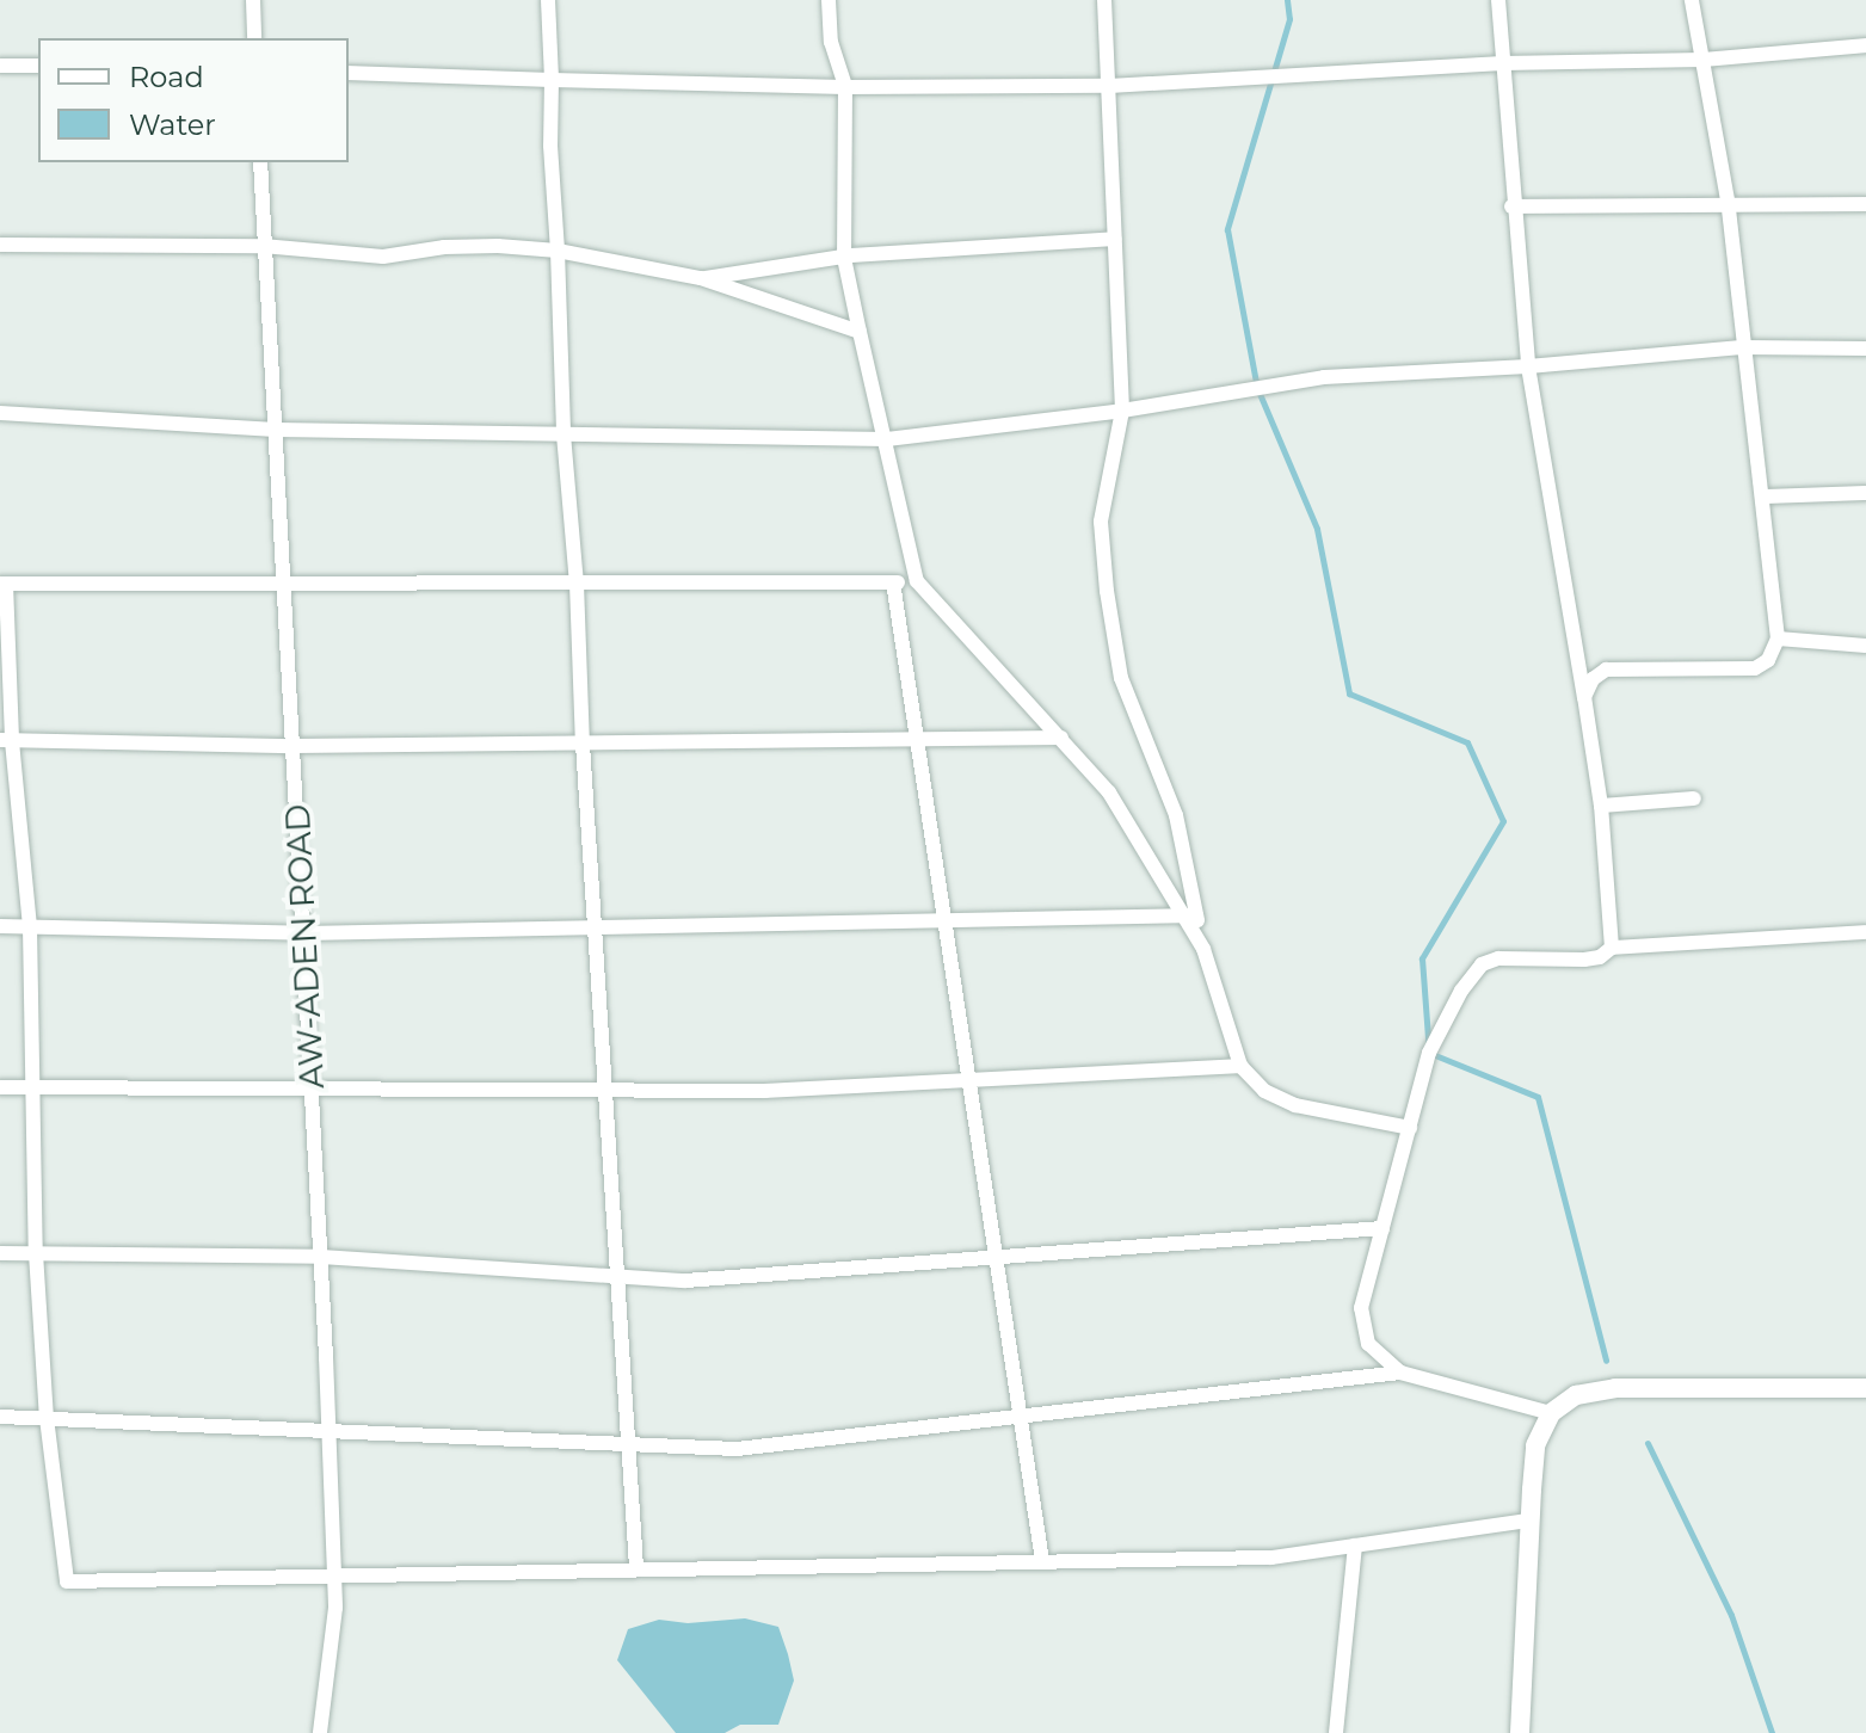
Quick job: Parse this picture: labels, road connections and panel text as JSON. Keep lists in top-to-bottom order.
{
  "streets": {
    "street": ["AW-ADEN ROAD"]
  },
  "legend": ["Road", "Water"]
}
